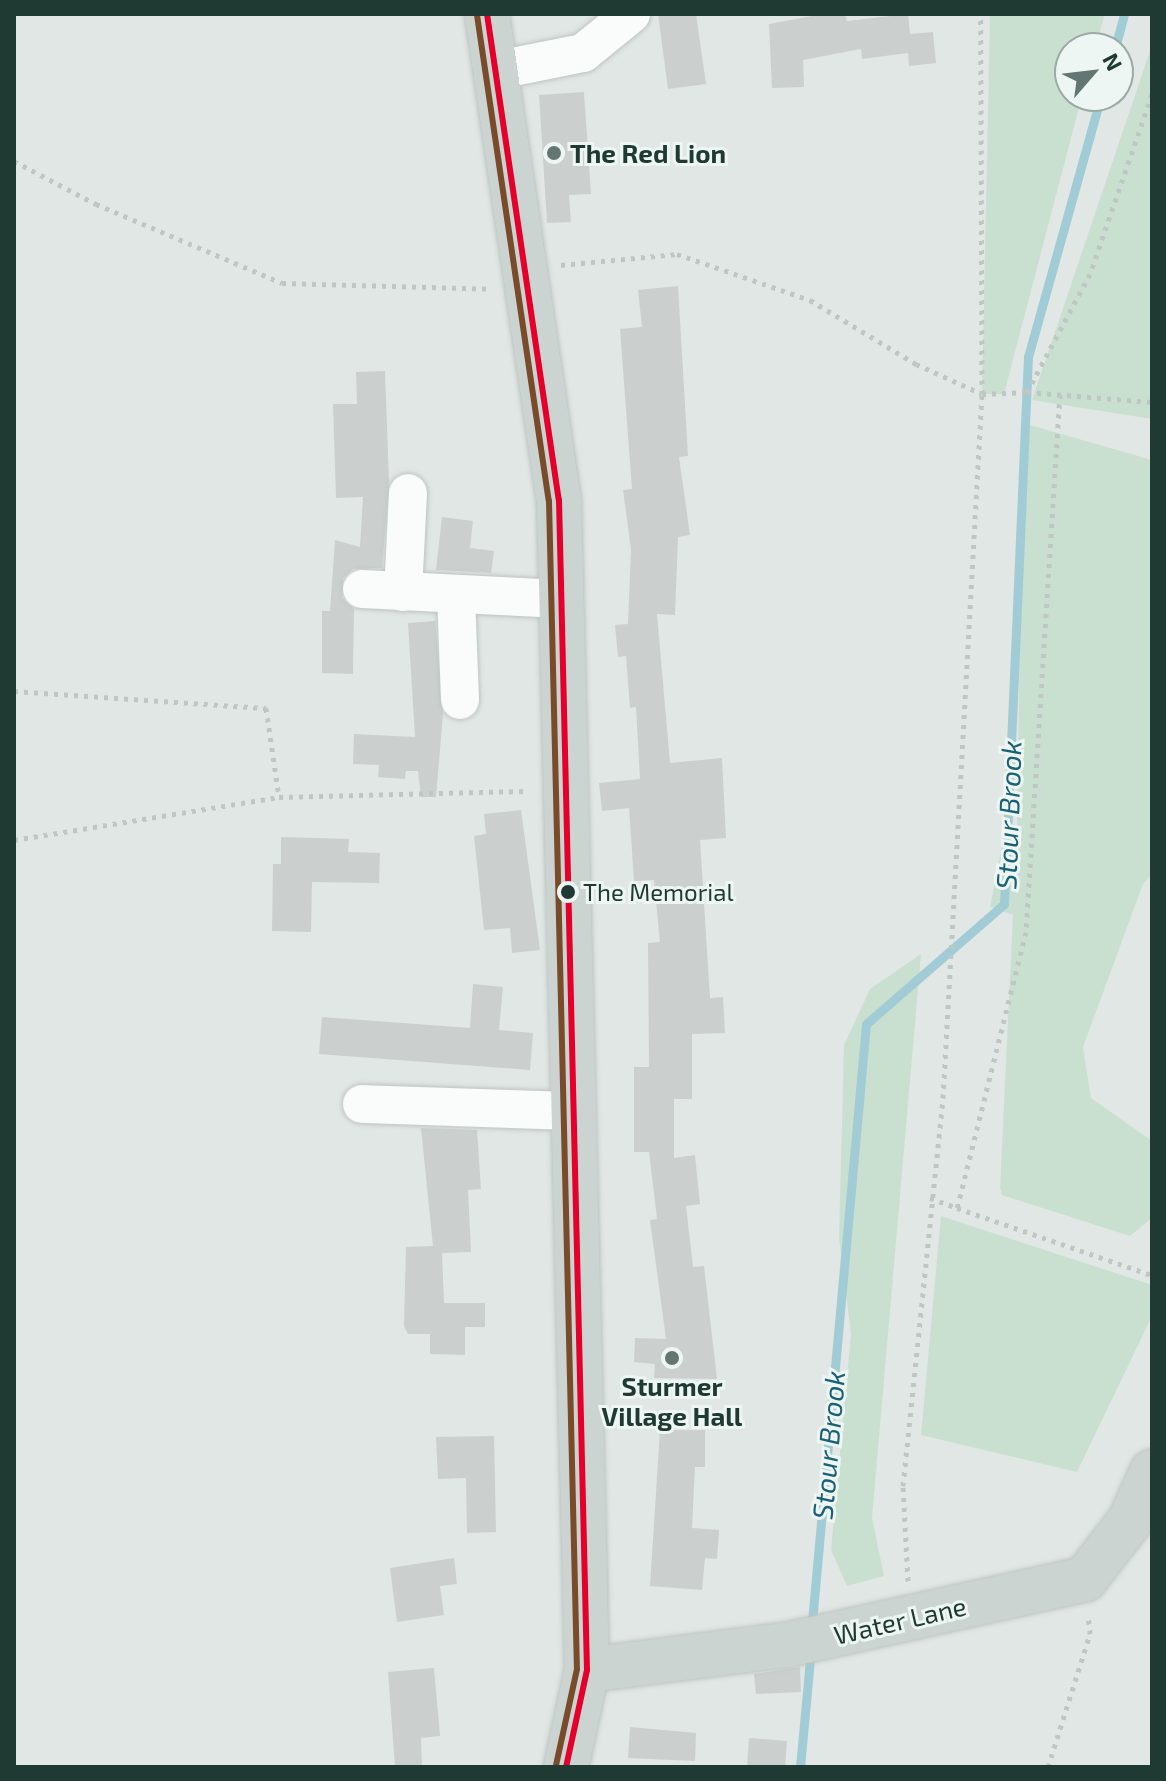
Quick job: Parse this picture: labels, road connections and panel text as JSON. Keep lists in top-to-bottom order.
{
  "streets": {
    "main road": ["Water Lane"]
  },
  "water": ["Stour Brook"],
  "places": ["The Red Lion", "The Memorial", "Sturmer Village Hall"],
  "north": "top right"
}
